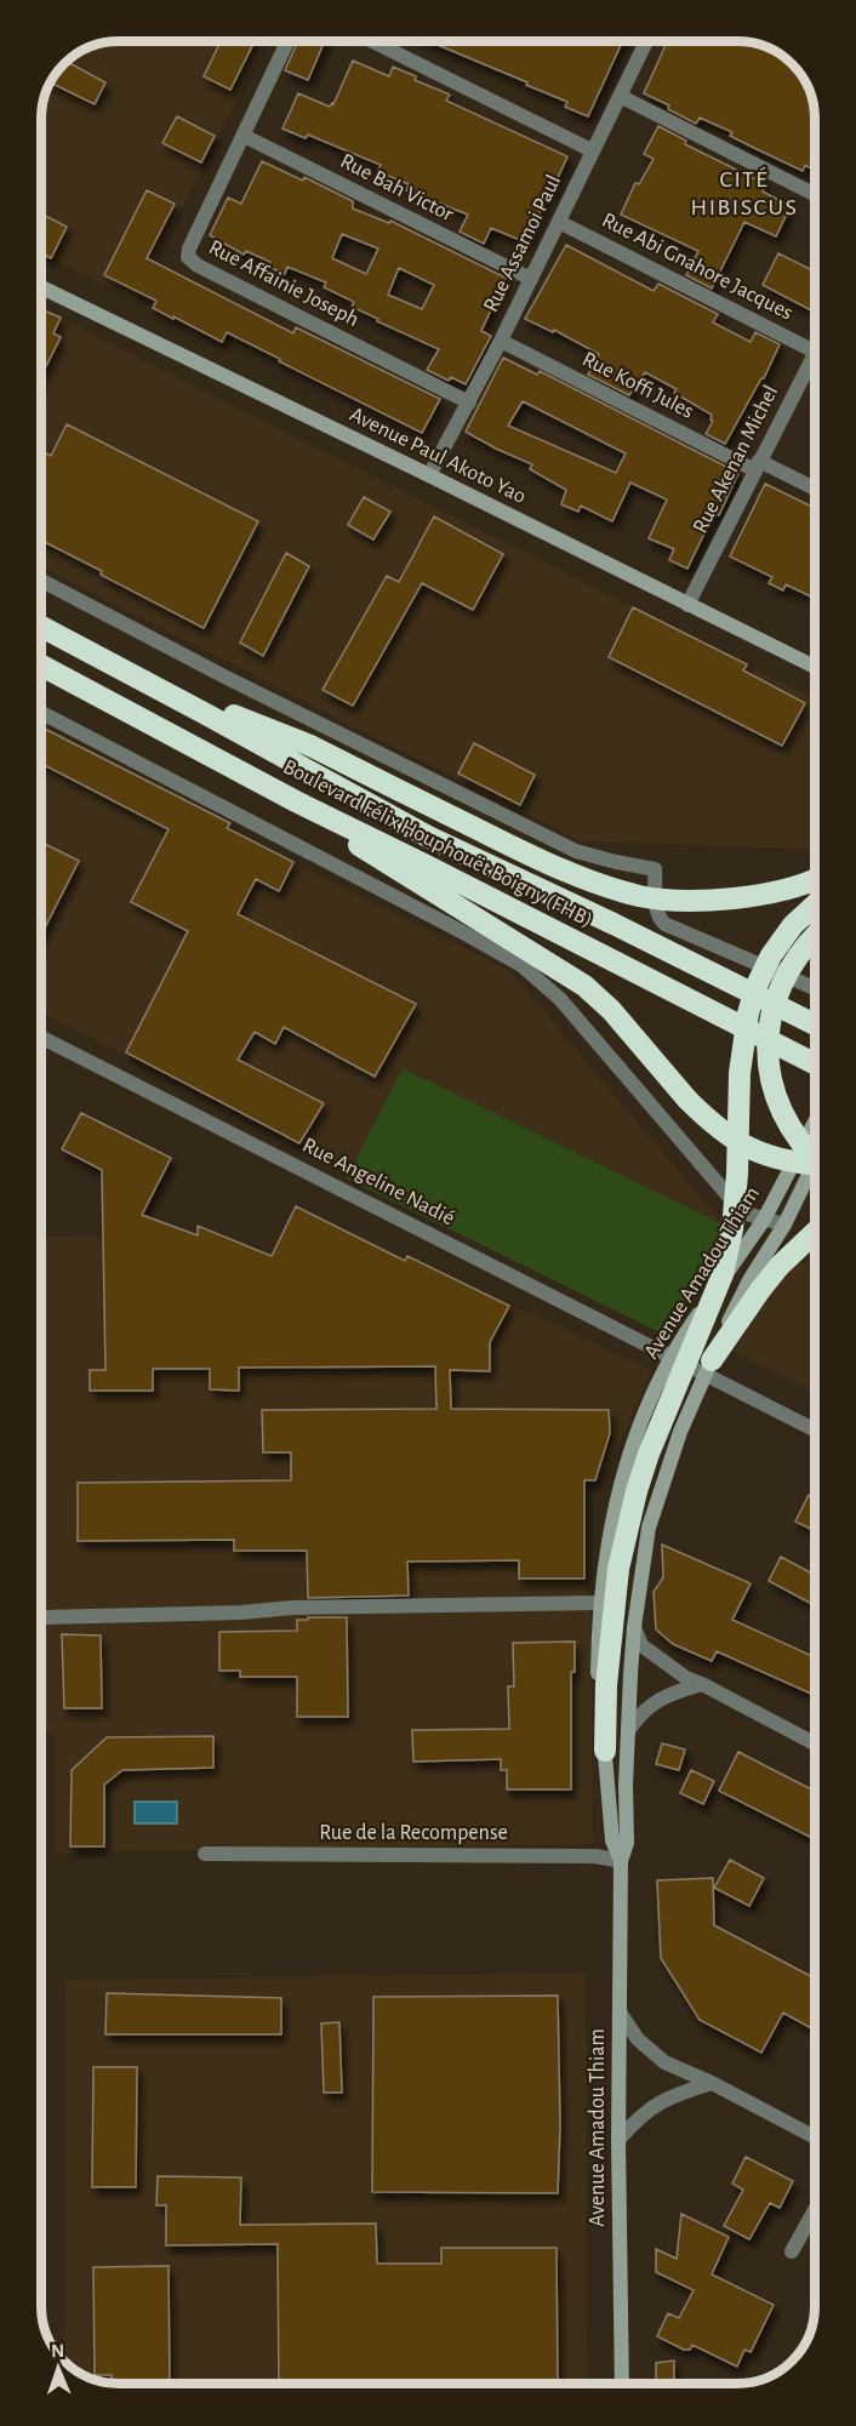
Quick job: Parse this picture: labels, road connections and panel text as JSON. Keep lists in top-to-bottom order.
{
  "streets": {
    "highway": ["Boulevard Félix Houphouët Boigny (FHB)"],
    "main road": ["Avenue Paul Akoto Yao", "Avenue Amadou Thiam"],
    "street": [
      "Rue Bah Victor",
      "Rue Assamoi Paul",
      "Rue Abi Gnahore Jacques",
      "Rue Affainie Joseph",
      "Rue Koffi Jules",
      "Rue Akenan Michel",
      "Rue Angeline Nadié",
      "Rue de la Recompense"
    ]
  },
  "crossings": [
    ["Rue Bah Victor", "Rue Assamoi Paul"],
    ["Rue Bah Victor", "Rue Affainie Joseph"],
    ["Rue Assamoi Paul", "Rue Abi Gnahore Jacques"],
    ["Rue Assamoi Paul", "Rue Affainie Joseph"],
    ["Rue Assamoi Paul", "Rue Koffi Jules"],
    ["Rue Assamoi Paul", "Avenue Paul Akoto Yao"],
    ["Rue Koffi Jules", "Rue Akenan Michel"],
    ["Avenue Paul Akoto Yao", "Rue Akenan Michel"],
    ["Rue Angeline Nadié", "Avenue Amadou Thiam"],
    ["Avenue Amadou Thiam", "Rue de la Recompense"]
  ],
  "districts": ["CITÉ HIBISCUS"],
  "north": "top"
}
